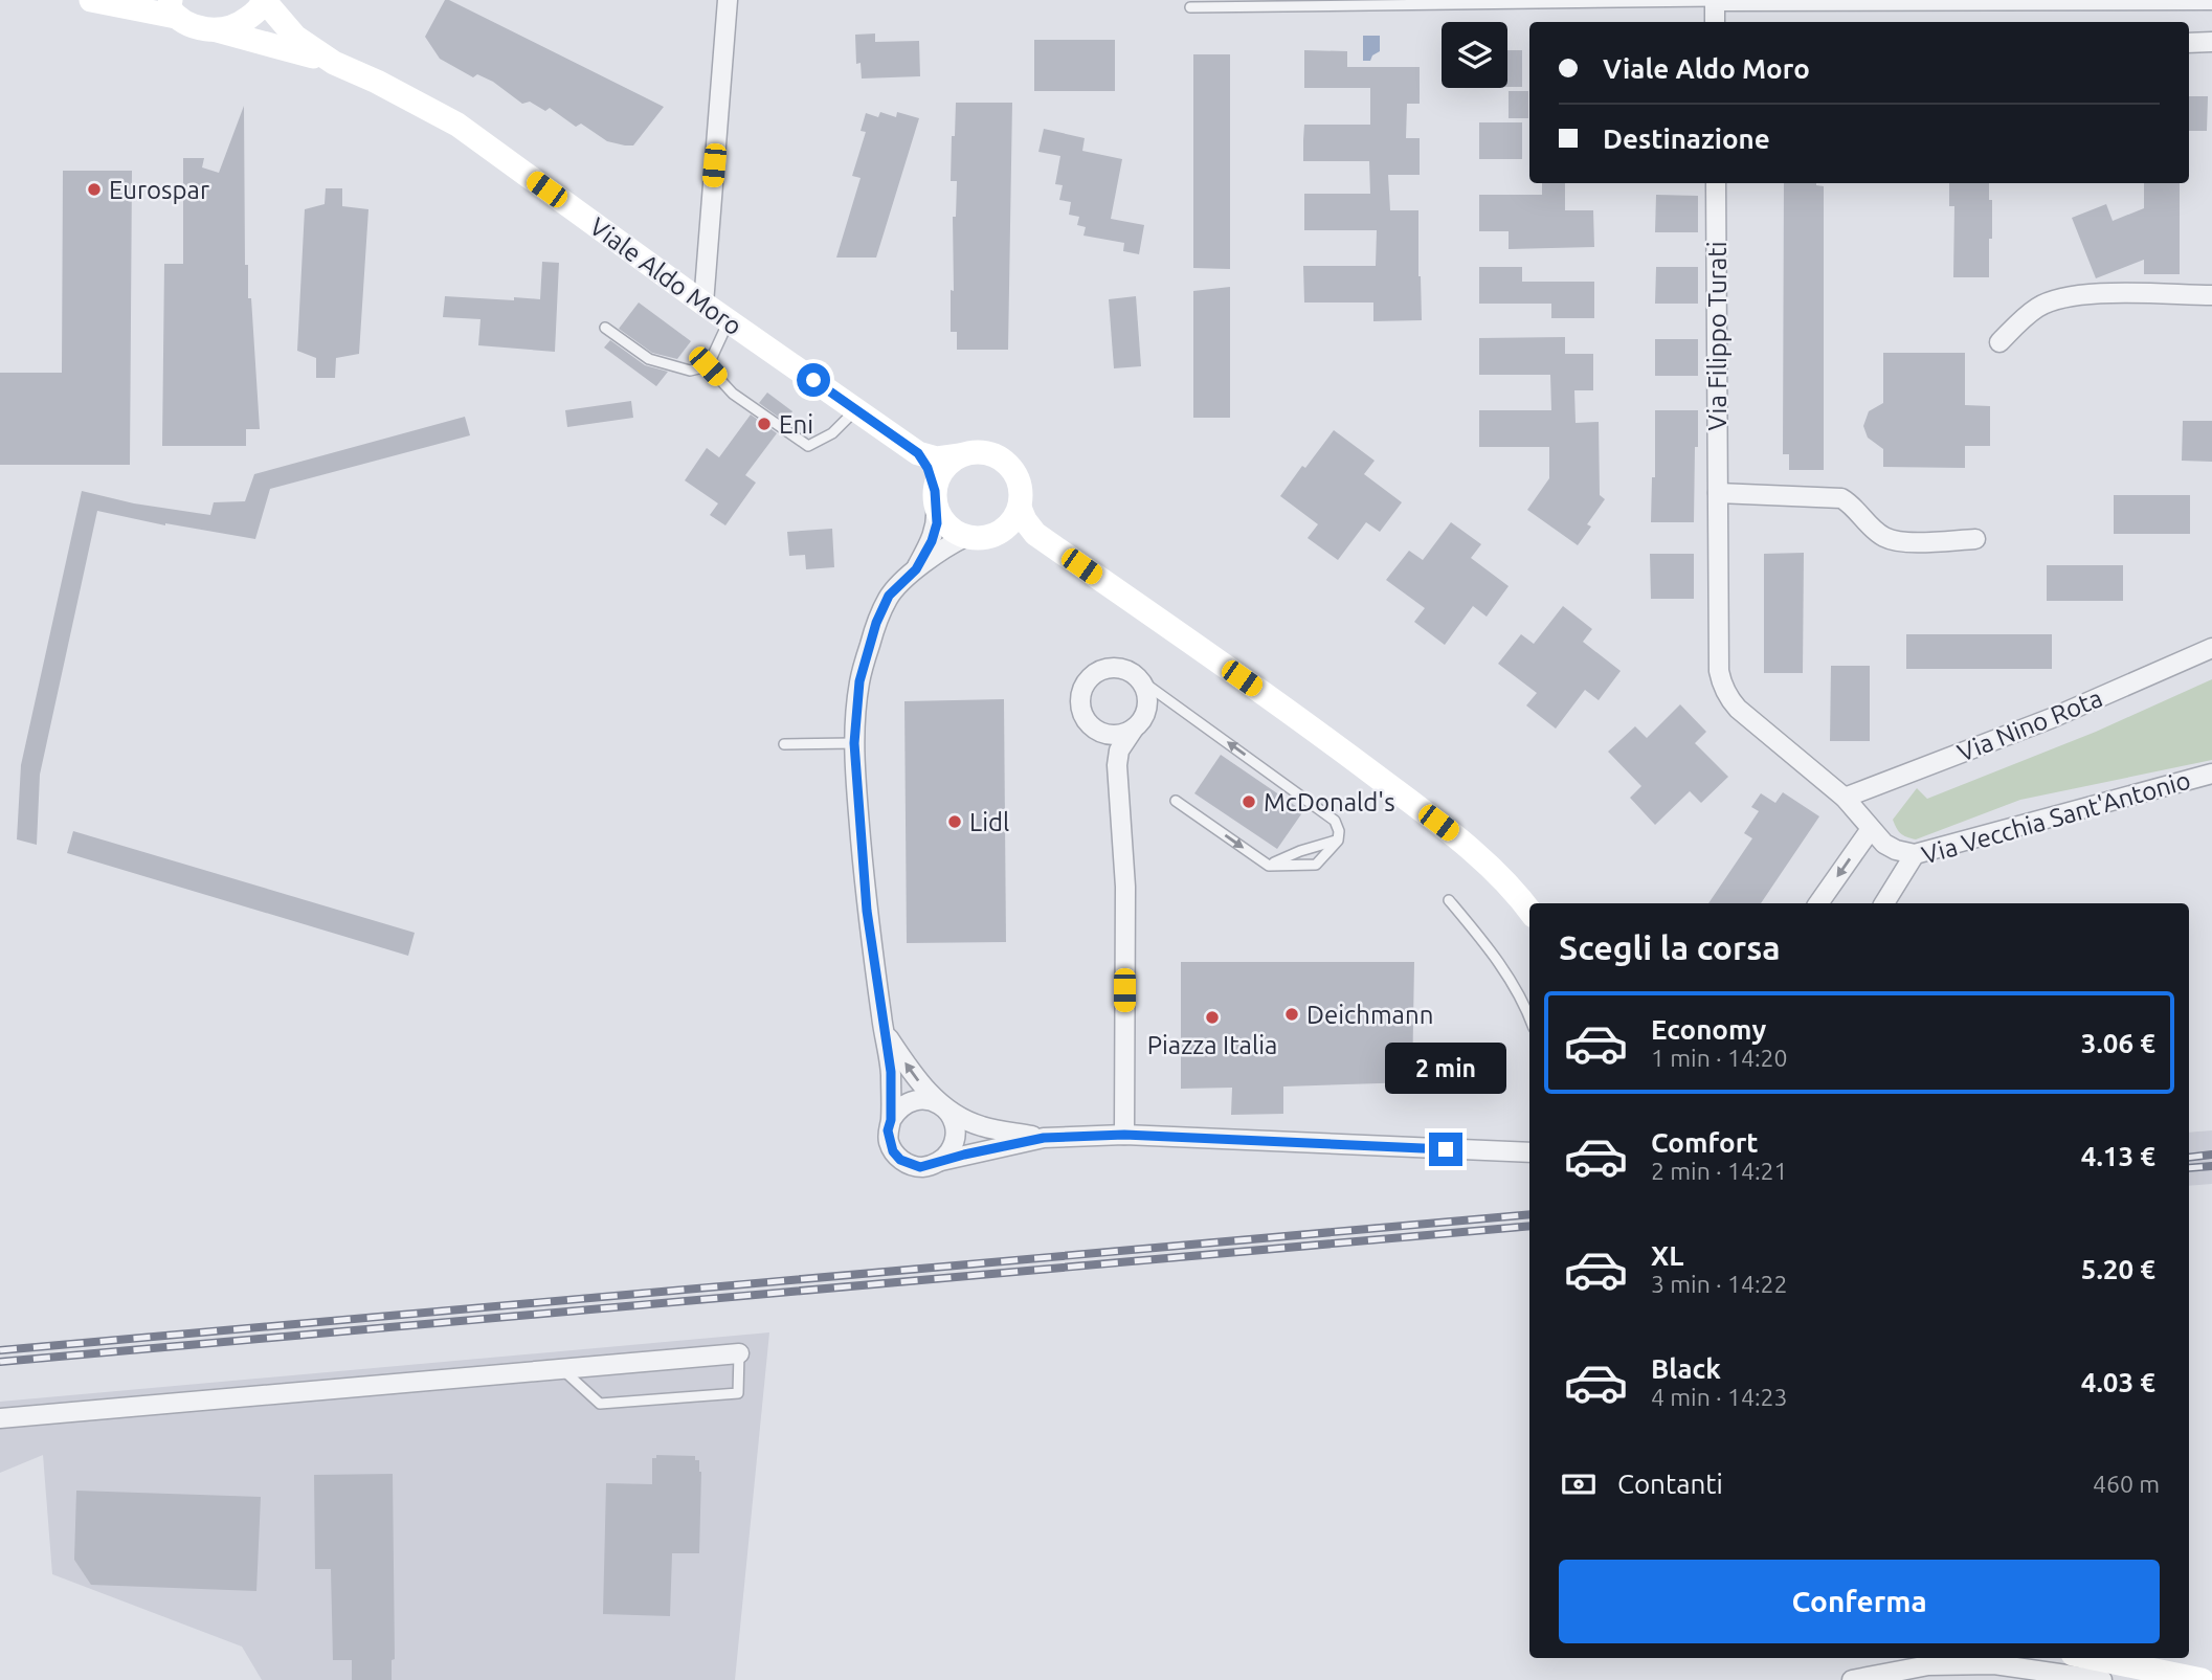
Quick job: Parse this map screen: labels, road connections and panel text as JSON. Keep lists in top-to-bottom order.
{
  "streets": {
    "main road": ["Viale Aldo Moro"],
    "street": ["Via Filippo Turati", "Via Nino Rota", "Via Vecchia Sant'Antonio"]
  },
  "crossings": [
    ["Via Filippo Turati", "Via Nino Rota"],
    ["Via Filippo Turati", "Via Vecchia Sant'Antonio"]
  ],
  "places": [
    "Eurospar",
    "Eni",
    "McDonald's",
    "Lidl",
    "Deichmann",
    "Piazza Italia"
  ],
  "page": {
    "banner": ["Viale Aldo Moro", "Destinazione"],
    "heading": "Scegli la corsa",
    "list": [
      {
        "name": "Economy",
        "note": "1 min · 14:20",
        "value": "3.06 €"
      },
      {
        "name": "Comfort",
        "note": "2 min · 14:21",
        "value": "4.13 €"
      },
      {
        "name": "XL",
        "note": "3 min · 14:22",
        "value": "5.20 €"
      },
      {
        "name": "Black",
        "note": "4 min · 14:23",
        "value": "4.03 €"
      }
    ],
    "bubble": "2 min",
    "pay": ["Contanti", "460 m"],
    "buttons": "Conferma"
  }
}
